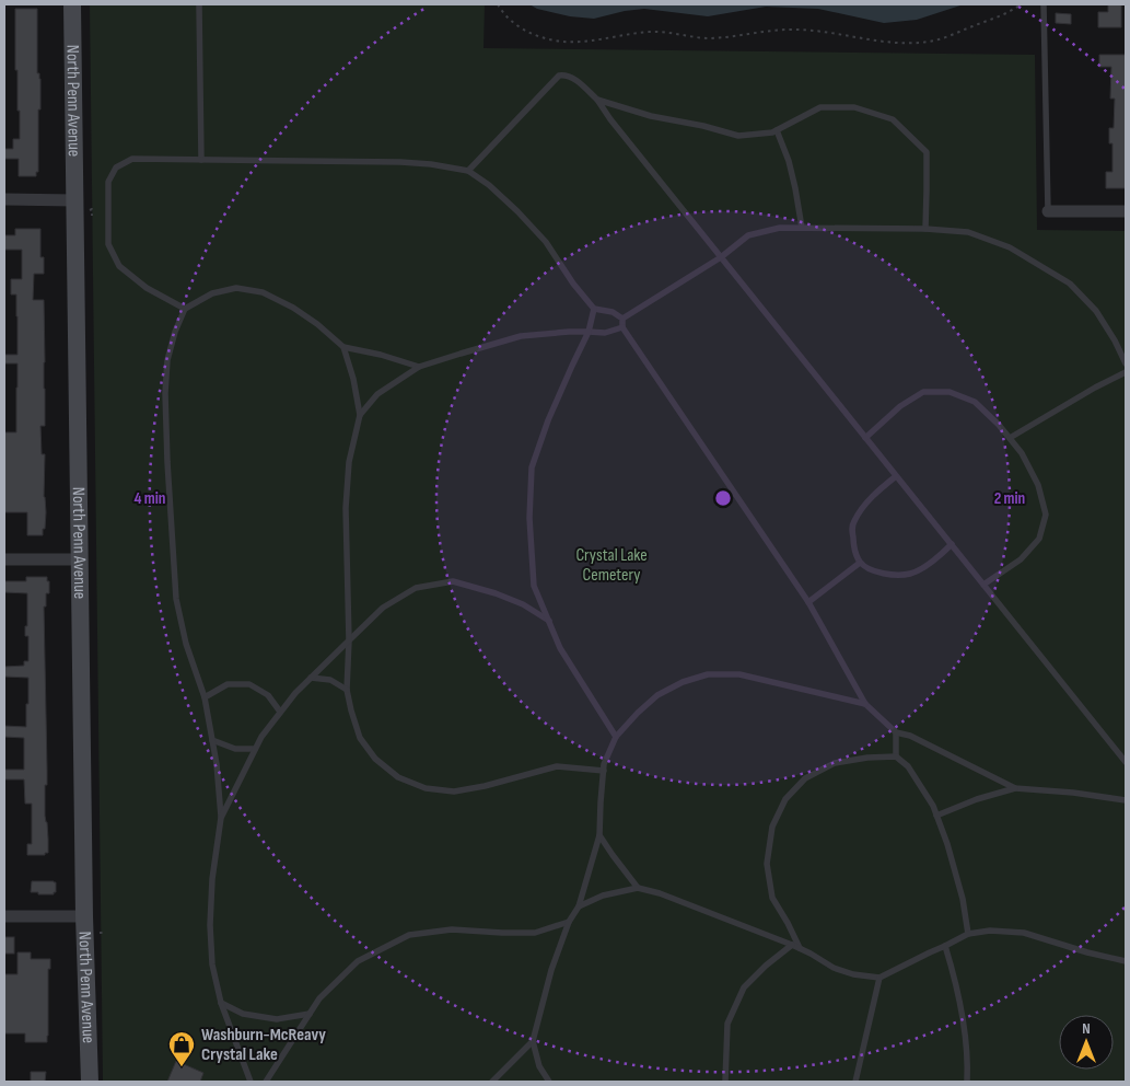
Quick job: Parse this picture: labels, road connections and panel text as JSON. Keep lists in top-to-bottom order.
{
  "streets": {
    "main road": ["North Penn Avenue"]
  },
  "parks": ["Crystal Lake Cemetery"],
  "places": {
    "shop": ["Washburn-McReavy Crystal Lake"]
  },
  "north": "top",
  "rings": ["2 min", "4 min"]
}
